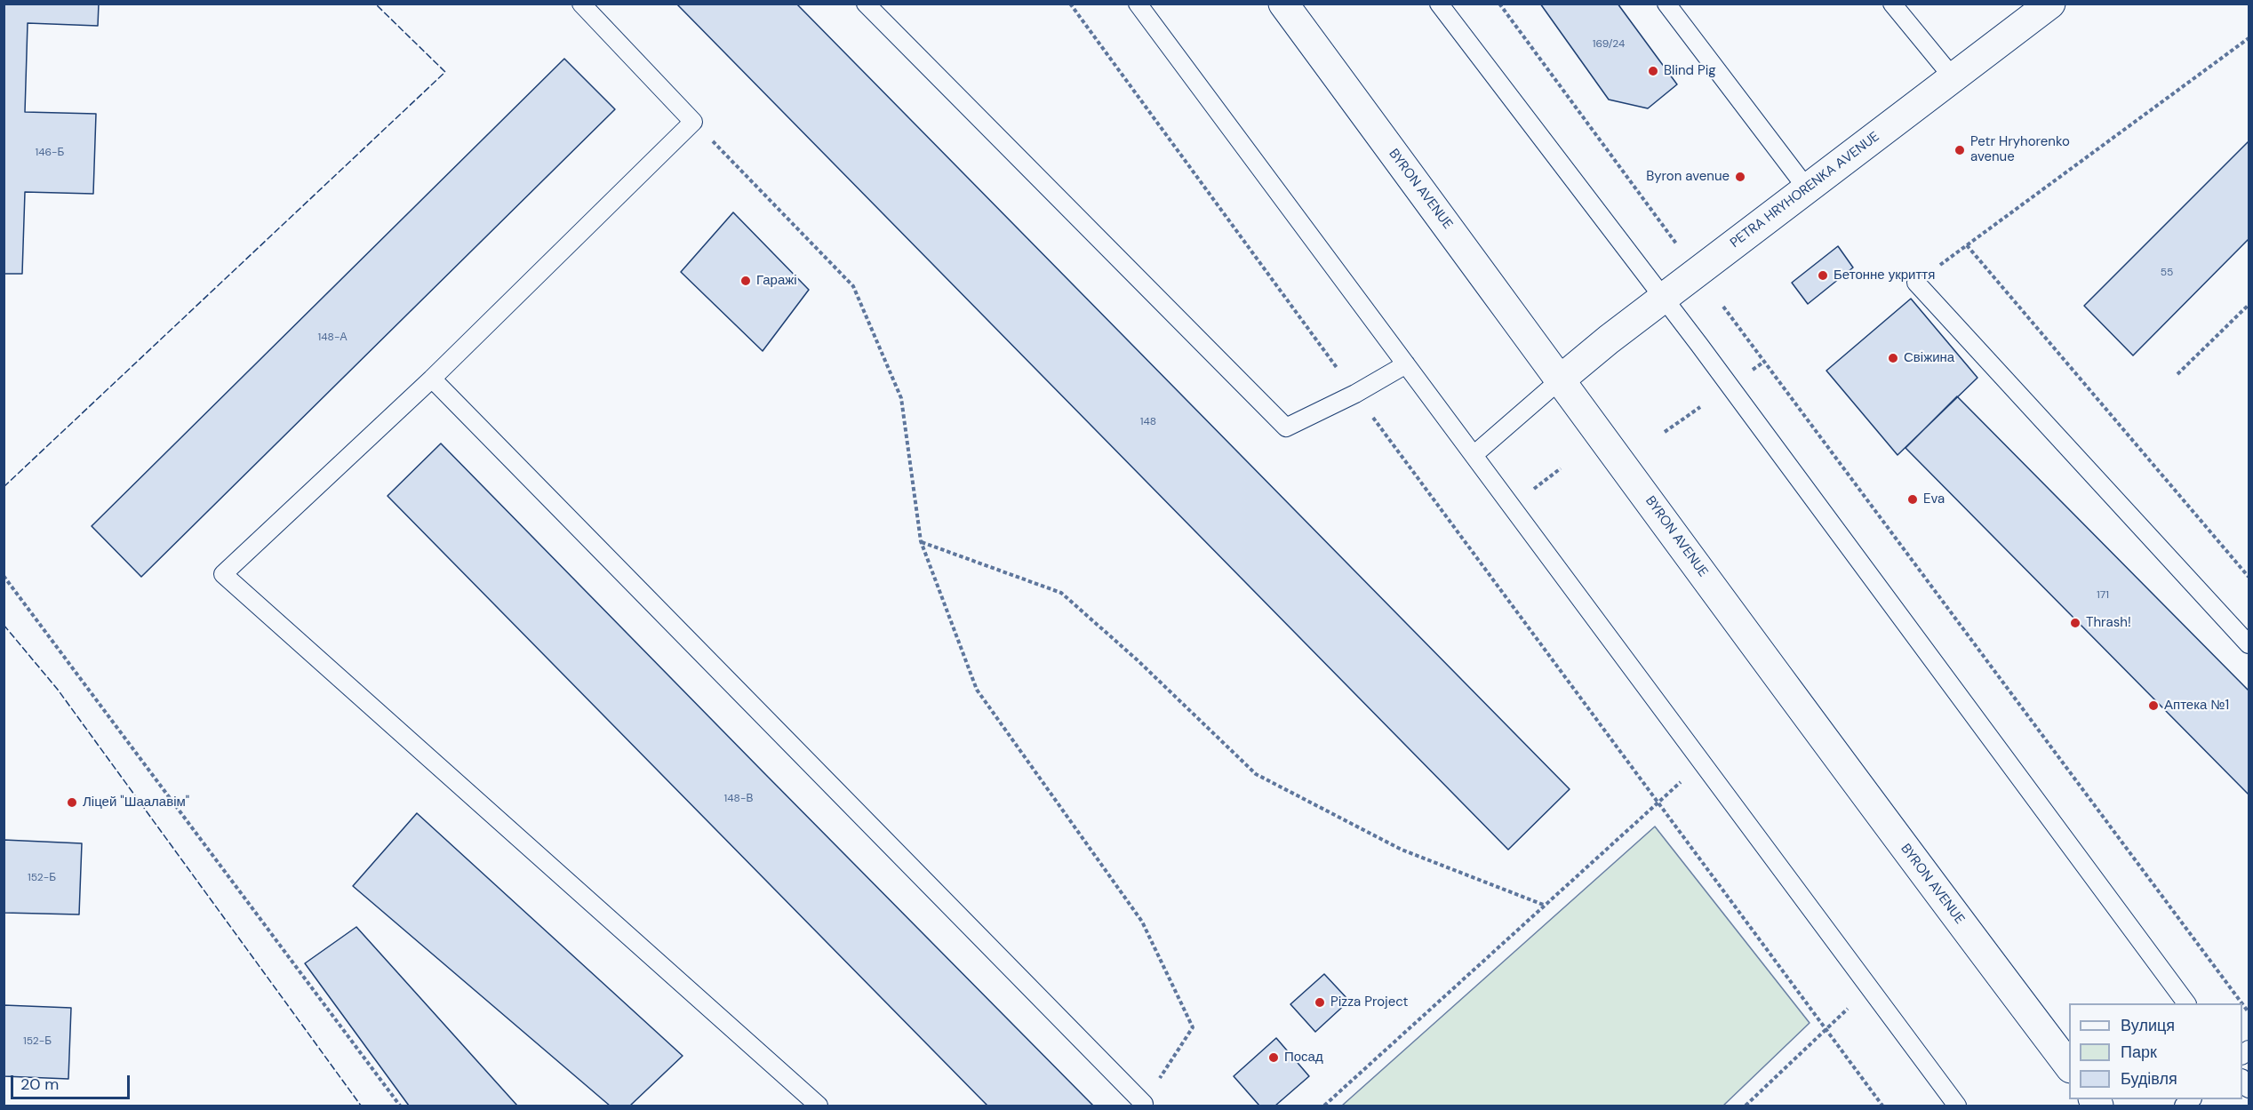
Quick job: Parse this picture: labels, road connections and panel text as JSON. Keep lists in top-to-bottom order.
{
  "streets": {
    "main road": ["BYRON AVENUE", "PETRA HRYHORENKA АVENUE"]
  },
  "crossings": [
    ["BYRON AVENUE", "PETRA HRYHORENKA АVENUE"]
  ],
  "places": [
    "Blind Pig",
    "Petr Hryhorenko avenue",
    "Byron avenue",
    "Бетонне укриття",
    "Гаражі",
    "Свіжина",
    "Eva",
    "Thrash!",
    "Аптека №1",
    "Ліцей \"Шаалавім\"",
    "Pizza Project",
    "Посад"
  ],
  "house_numbers": [
    "169/24",
    "146-Б",
    "55",
    "148-А",
    "148",
    "171",
    "148-В",
    "152-Б",
    "152-Б"
  ],
  "legend": ["Вулиця", "Парк", "Будівля"],
  "scale_bar": "20 m"
}
